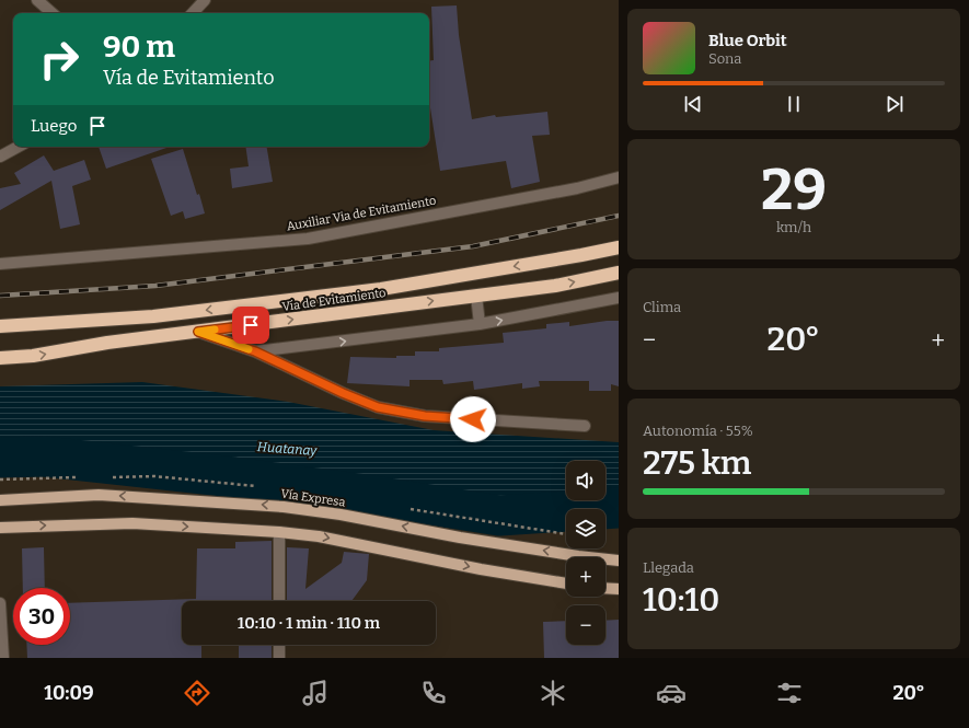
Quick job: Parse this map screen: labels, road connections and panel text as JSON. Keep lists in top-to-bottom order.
{
  "streets": {
    "highway": ["Vía de Evitamiento"],
    "main road": ["Vía Expresa"],
    "street": ["Auxiliar Via de Evitamiento"]
  },
  "water": ["Huatanay"],
  "page": {
    "turn": ["90 m", "Vía de Evitamiento"],
    "song": ["Blue Orbit", "Sona"],
    "then": "Luego",
    "tile": [
      ["29", "km/h"],
      "Clima",
      ["Autonomía · 55%", "275 km"],
      ["Llegada", "10:10"]
    ],
    "heat": ["−", "20°", "+"],
    "map_buttons": ["+", "−"],
    "limit": "30",
    "trip": "10:10 · 1 min · 110 m",
    "tabs": ["10:09", "20°"]
  }
}
